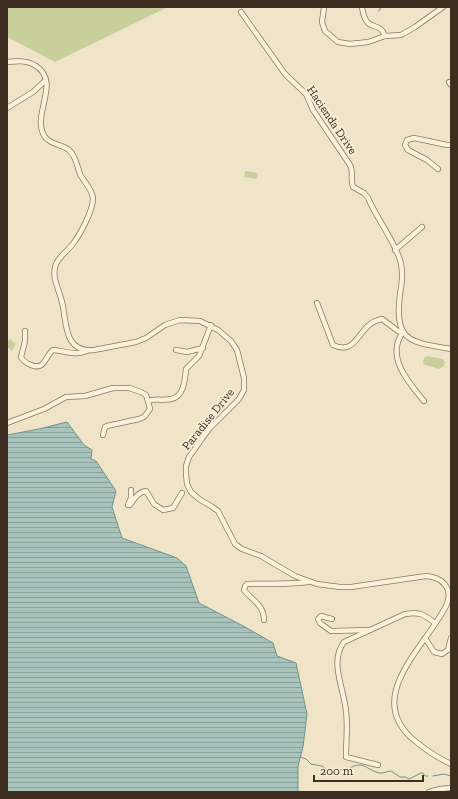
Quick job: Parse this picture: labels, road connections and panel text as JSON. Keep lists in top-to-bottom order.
{
  "streets": {
    "street": ["Hacienda Drive", "Paradise Drive"]
  },
  "scale_bar": "200 m"
}
